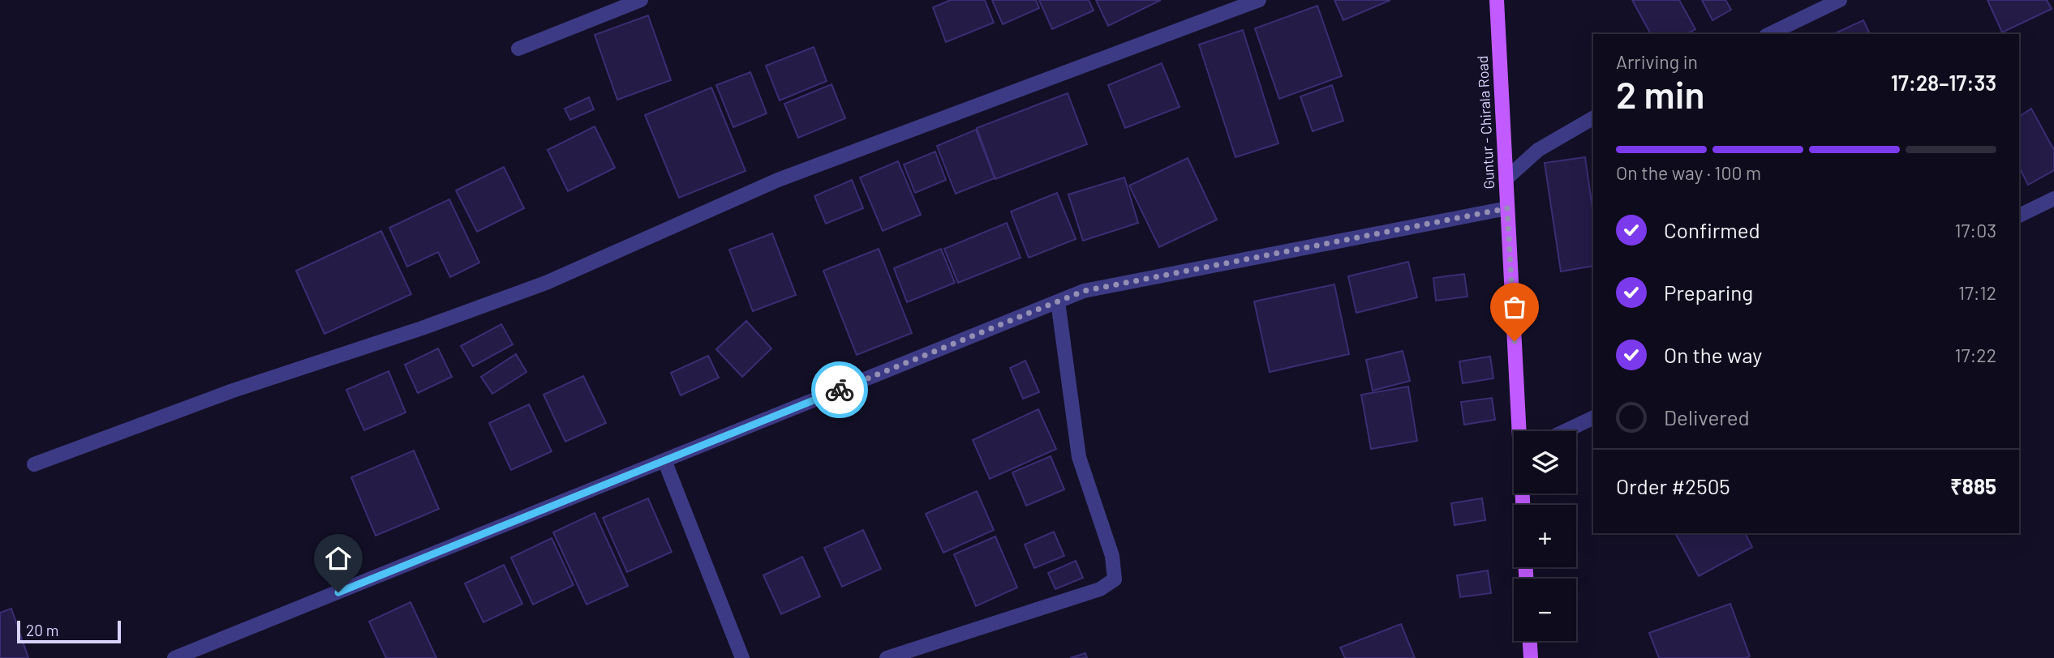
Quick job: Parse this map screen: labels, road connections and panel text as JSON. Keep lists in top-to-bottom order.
{
  "streets": {
    "main road": ["Guntur - Chirala Road"]
  },
  "scale_bar": "20 m",
  "page": {
    "heading": ["2 min", "Arriving in", "17:28–17:33"],
    "panel": ["Order #2505", "₹885"],
    "bar": "On the way · 100 m",
    "list": [
      ["Confirmed", "17:03"],
      ["Preparing", "17:12"],
      ["On the way", "17:22"],
      "Delivered"
    ],
    "map_buttons": ["+", "−"],
    "scale": "20 m"
  }
}
